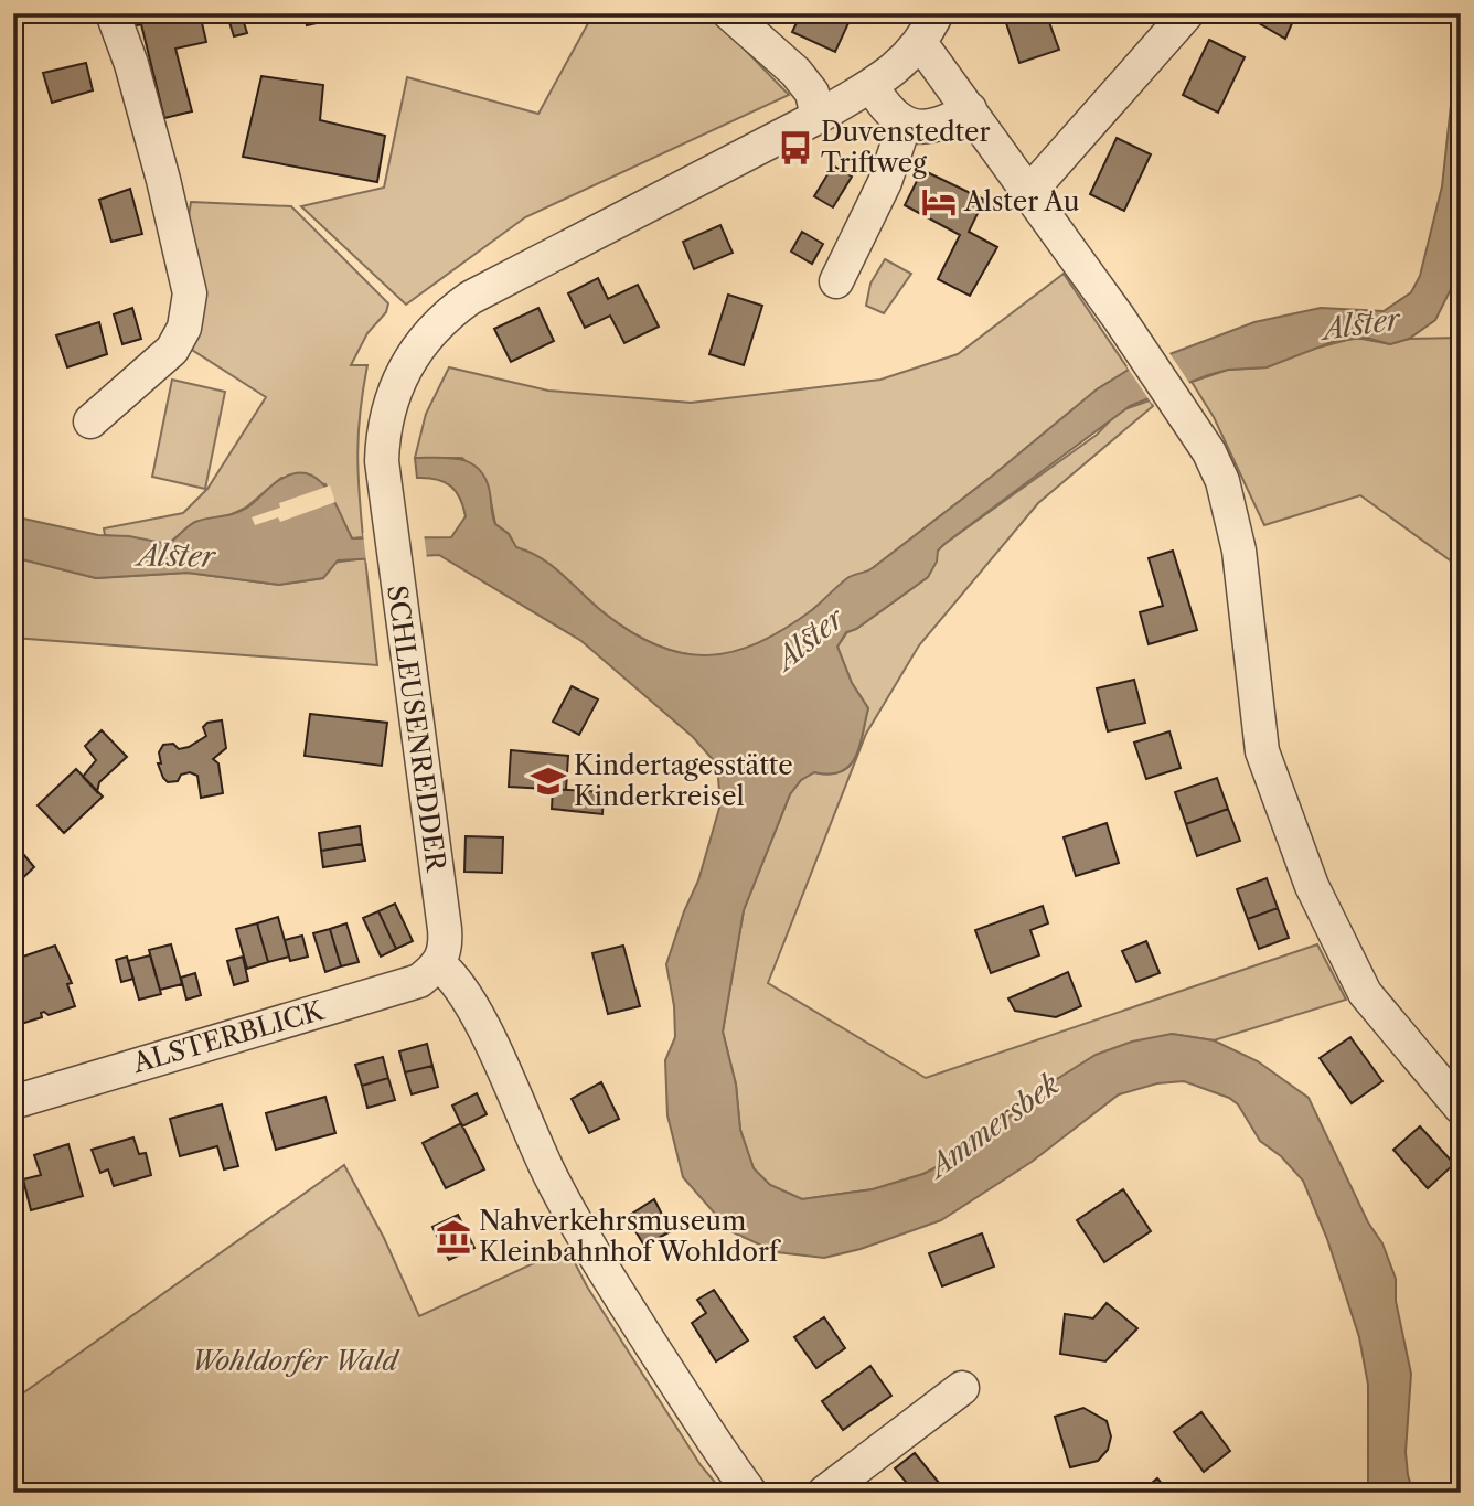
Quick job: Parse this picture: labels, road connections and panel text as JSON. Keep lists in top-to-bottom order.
{
  "streets": {
    "street": ["SCHLEUSENREDDER", "ALSTERBLICK"]
  },
  "crossings": [
    ["SCHLEUSENREDDER", "ALSTERBLICK"]
  ],
  "water": ["Alster", "Ammersbek"],
  "parks": ["Wohldorfer Wald"],
  "places": {
    "bus stop": ["Duvenstedter Triftweg"],
    "hotel": ["Alster Au"],
    "school or university": ["Kindertagesstätte Kinderkreisel"],
    "museum": ["Nahverkehrsmuseum Kleinbahnhof Wohldorf"]
  }
}
